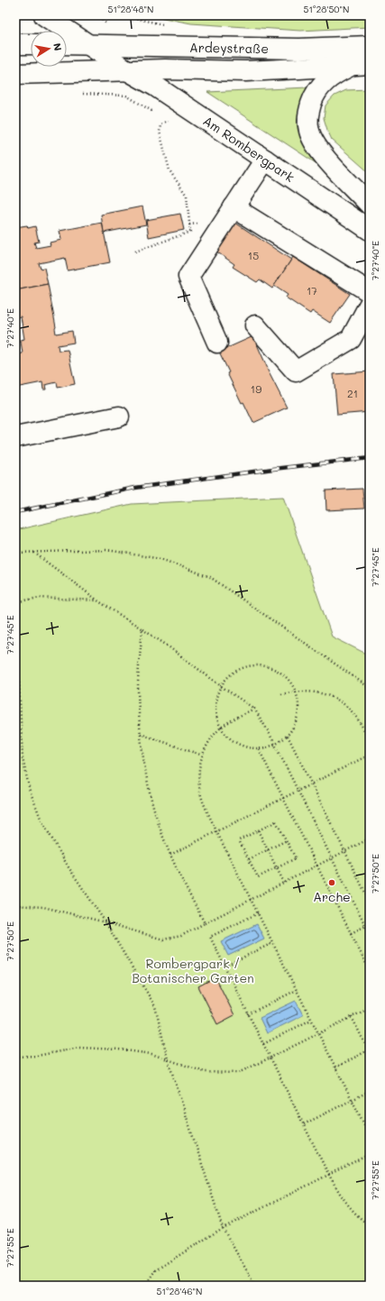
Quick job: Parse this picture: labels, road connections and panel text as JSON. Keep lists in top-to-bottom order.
{
  "streets": {
    "main road": ["Ardeystraße", "Am Rombergpark"]
  },
  "crossings": [
    ["Ardeystraße", "Am Rombergpark"]
  ],
  "parks": ["Rombergpark / Botanischer Garten"],
  "places": ["Arche"],
  "house_numbers": [
    "15",
    "17",
    "19",
    "21"
  ],
  "north": "right",
  "coordinates": [
    "51°28'48\"N",
    "51°28'50\"N",
    "7°27'40\"E",
    "7°27'45\"E",
    "7°27'50\"E",
    "7°27'55\"E",
    "51°28'46\"N"
  ]
}
